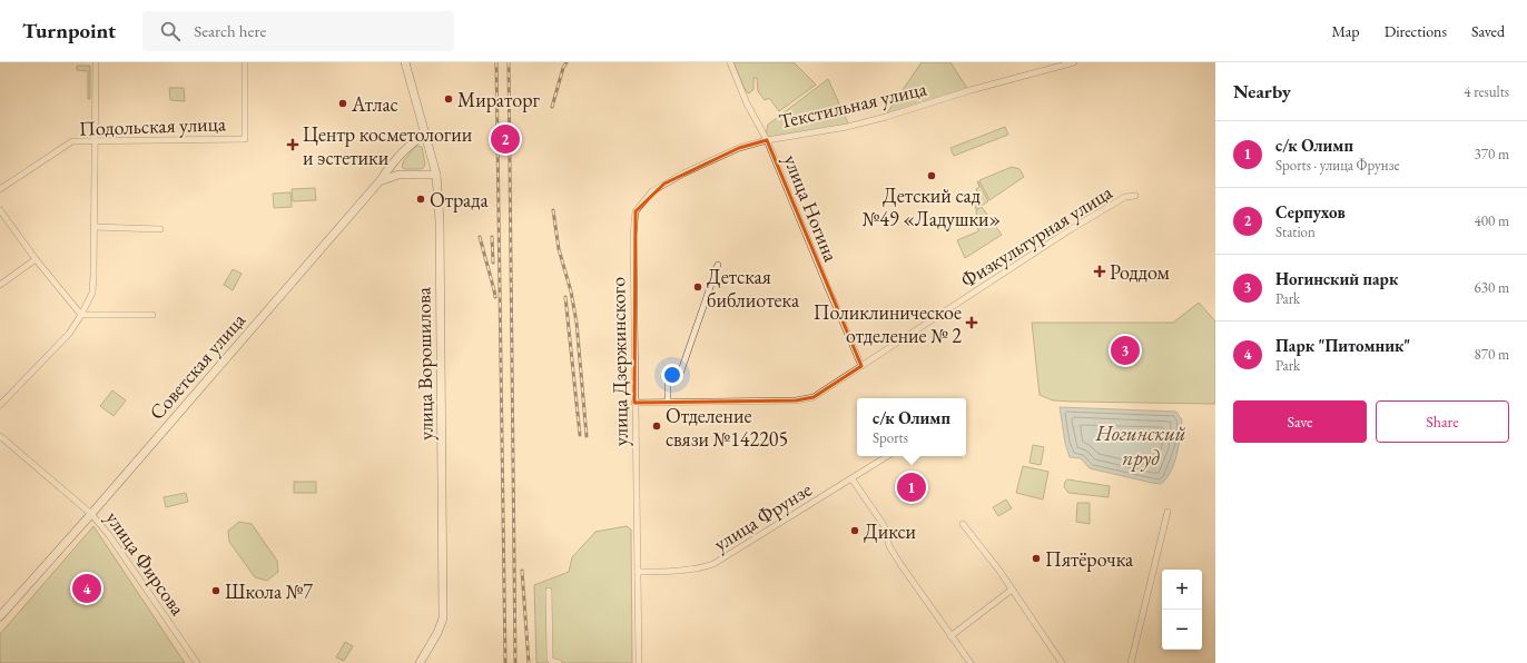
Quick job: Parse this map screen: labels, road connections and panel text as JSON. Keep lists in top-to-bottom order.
{
  "streets": {
    "street": [
      "Текстильная улица",
      "Подольская улица",
      "улица Ногина",
      "Физкультурная улица",
      "улица Дзержинского",
      "улица Ворошилова",
      "Советская улица",
      "улица Фрунзе",
      "улица Фирсова"
    ]
  },
  "crossings": [
    ["Текстильная улица", "улица Ногина"],
    ["Текстильная улица", "улица Дзержинского"],
    ["улица Ногина", "Физкультурная улица"],
    ["улица Ногина", "улица Дзержинского"],
    ["Физкультурная улица", "улица Дзержинского"],
    ["улица Дзержинского", "улица Фрунзе"],
    ["улица Ворошилова", "Советская улица"],
    ["Советская улица", "улица Фирсова"]
  ],
  "water": ["Ногинский пруд"],
  "places": {
    "other": [
      "Мираторг",
      "Атлас",
      "Детский сад №49 «Ладушки»",
      "Отрада",
      "Детская библиотека",
      "Отделение связи №142205",
      "Дикси",
      "Пятёрочка",
      "Школа №7"
    ],
    "health": ["Центр косметологии и эстетики", "Роддом", "Поликлиническое отделение № 2"]
  },
  "page": {
    "header": "Turnpoint",
    "search": "Search here",
    "nav": ["Map", "Directions", "Saved"],
    "heading": ["Nearby", "4 results"],
    "list": [
      {
        "mark": "1",
        "name": "с/к Олимп",
        "note": "Sports · улица Фрунзе",
        "value": "370 m"
      },
      {
        "mark": "2",
        "name": "Серпухов",
        "note": "Station",
        "value": "400 m"
      },
      {
        "mark": "3",
        "name": "Ногинский парк",
        "note": "Park",
        "value": "630 m"
      },
      {
        "mark": "4",
        "name": "Парк \"Питомник\"",
        "note": "Park",
        "value": "870 m"
      }
    ],
    "pins": [
      "2",
      "3",
      "1",
      "4"
    ],
    "buttons": ["Save", "Share"],
    "popup": ["с/к Олимп", "Sports"],
    "map_buttons": ["+", "−"]
  }
}
